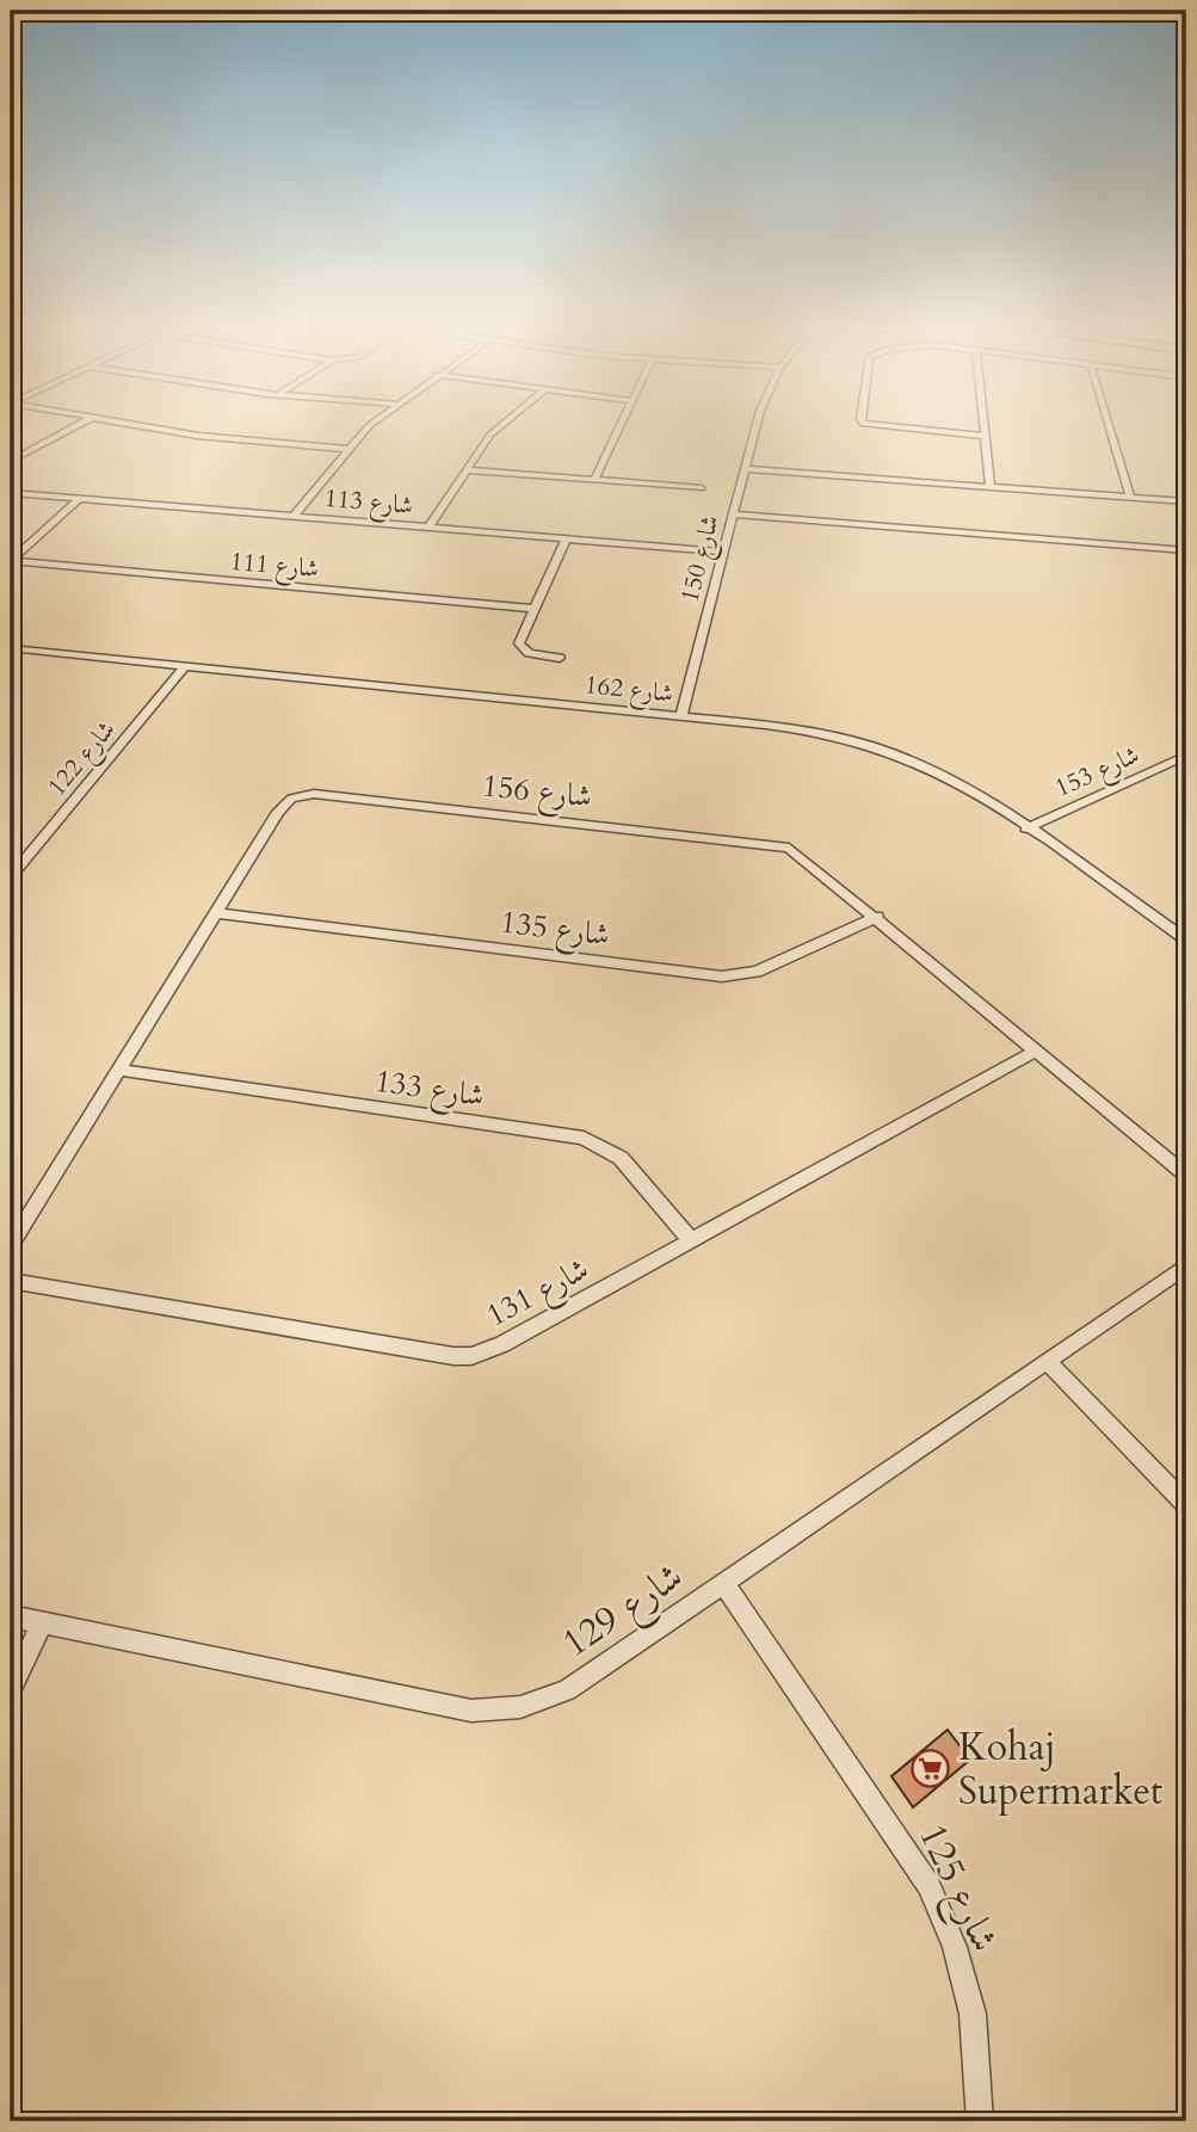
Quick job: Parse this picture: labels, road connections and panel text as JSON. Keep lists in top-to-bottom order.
{
  "streets": {
    "street": [
      "شارع 113",
      "شارع 150",
      "شارع 111",
      "شارع 162",
      "شارع 122",
      "شارع 153",
      "شارع 156",
      "شارع 135",
      "شارع 133",
      "شارع 131",
      "شارع 129",
      "شارع 125"
    ]
  },
  "crossings": [
    ["شارع 113", "شارع 150"],
    ["شارع 150", "شارع 162"],
    ["شارع 162", "شارع 122"],
    ["شارع 162", "شارع 153"],
    ["شارع 156", "شارع 135"],
    ["شارع 156", "شارع 133"],
    ["شارع 156", "شارع 131"],
    ["شارع 133", "شارع 131"],
    ["شارع 129", "شارع 125"]
  ],
  "places": {
    "supermarket": ["Kohaj Supermarket"]
  }
}
